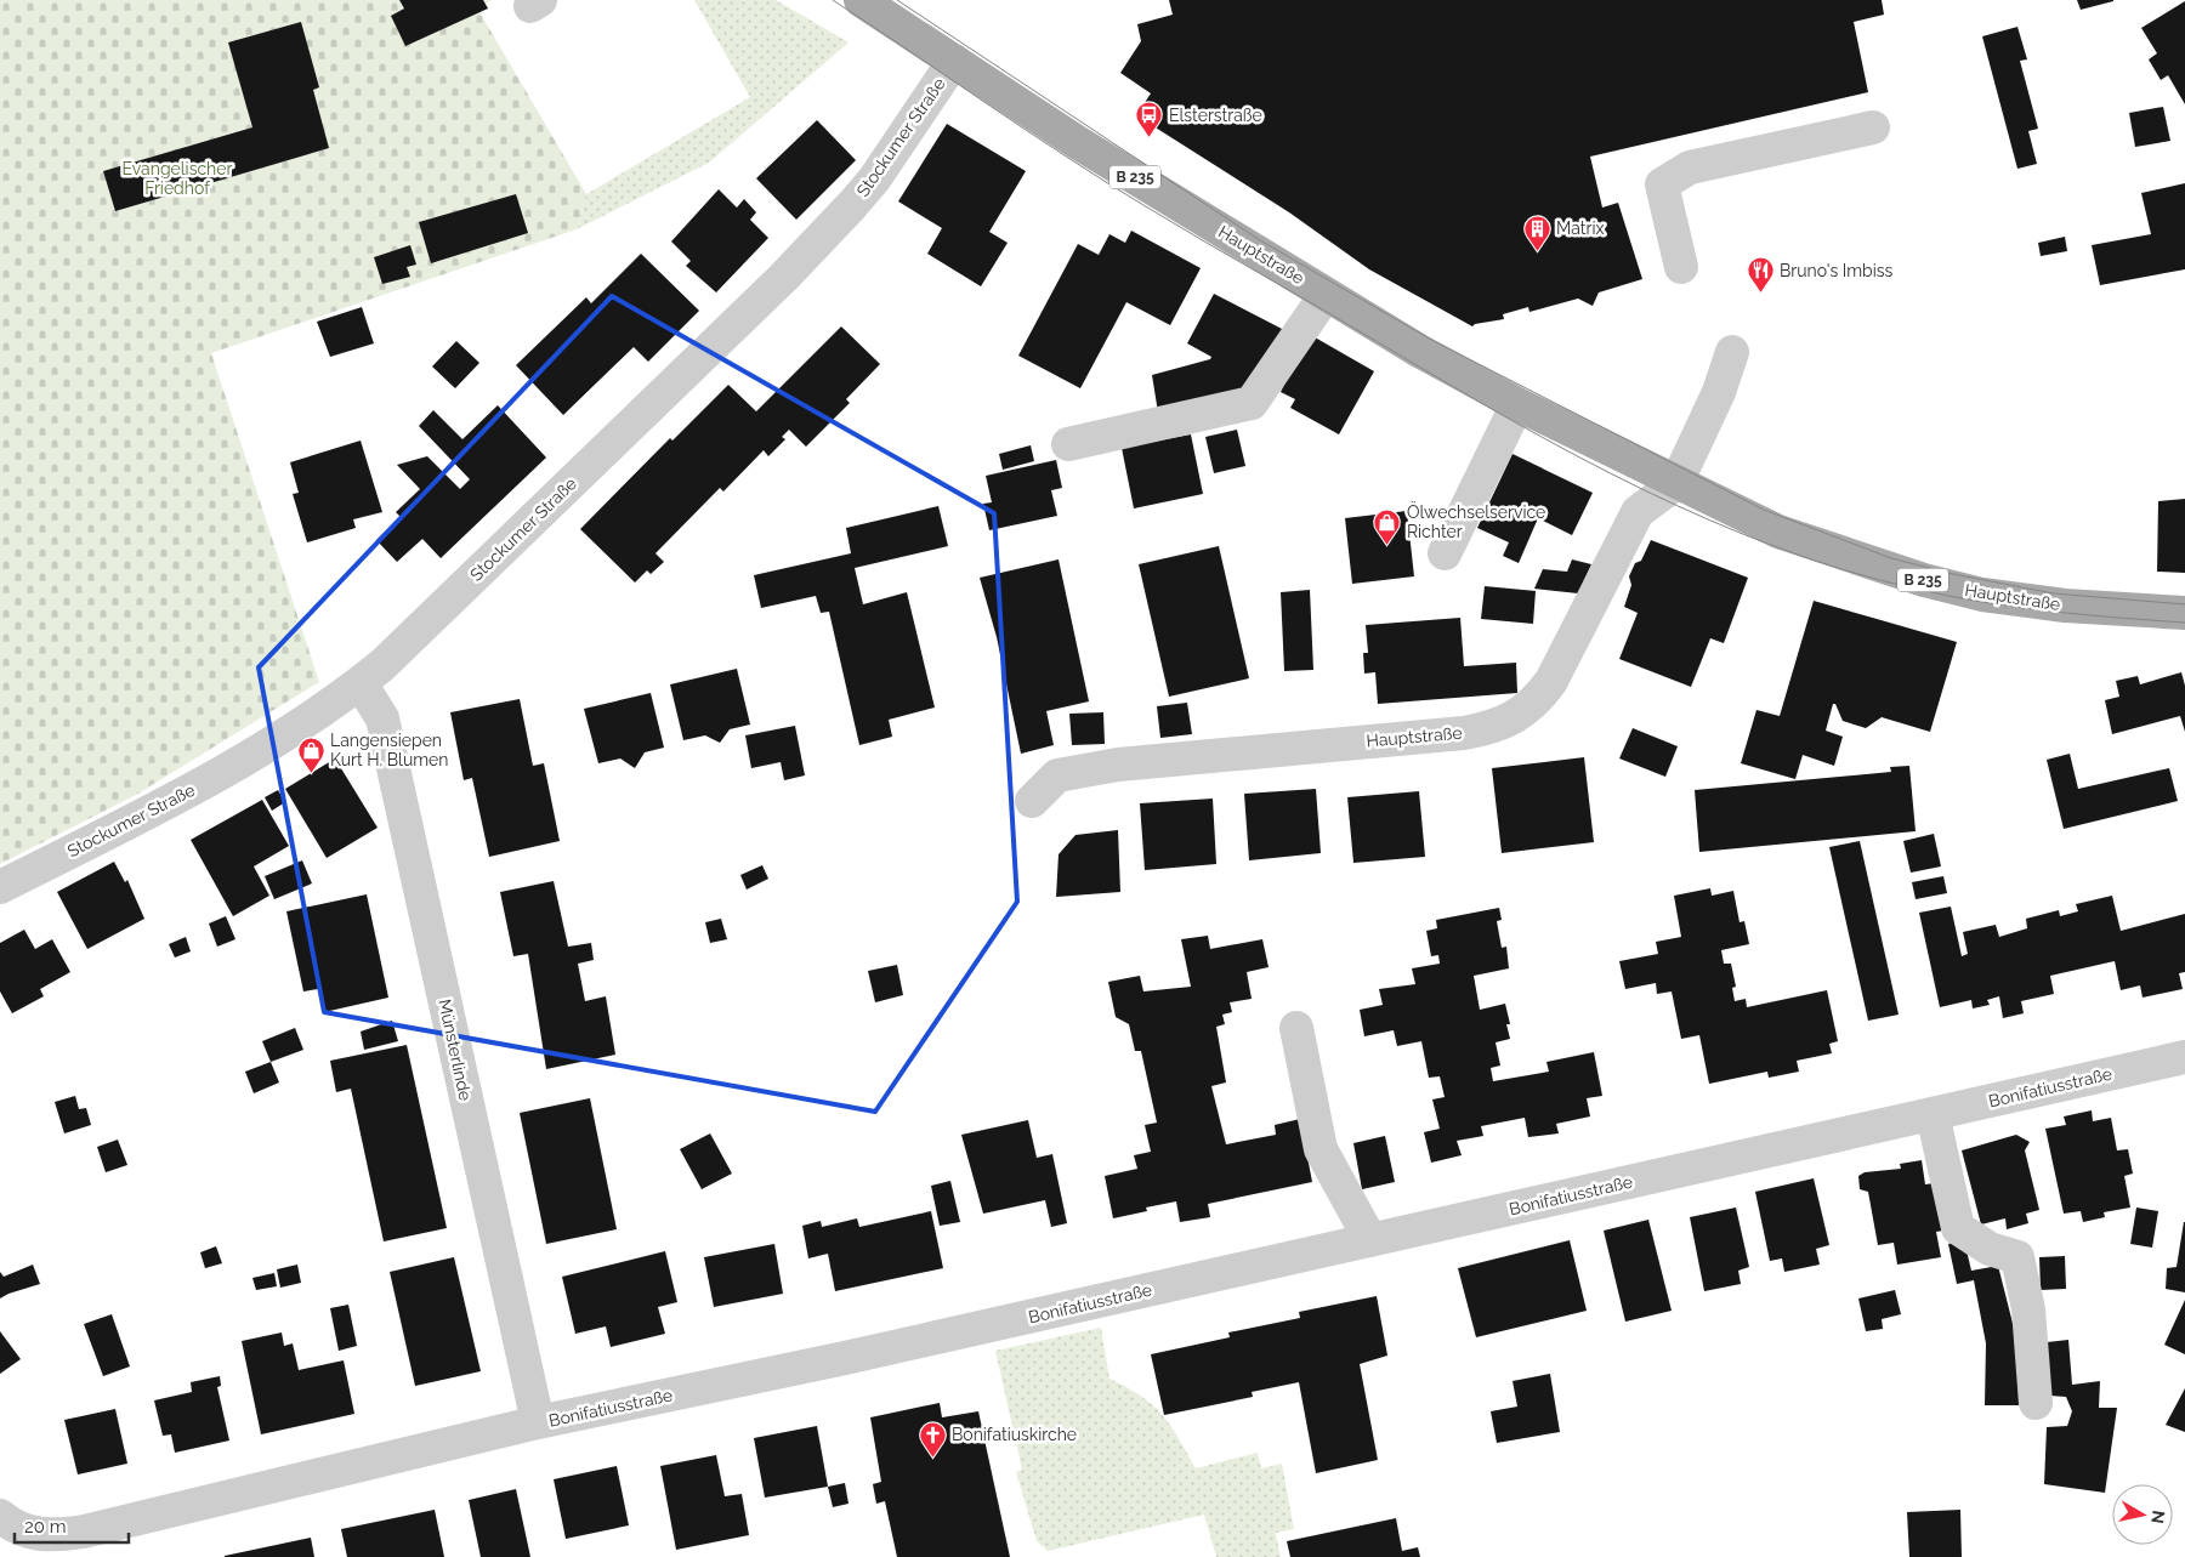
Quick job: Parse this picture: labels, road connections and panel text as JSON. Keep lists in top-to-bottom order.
{
  "streets": {
    "main road": ["B 235", "Hauptstraße"],
    "street": ["Stockumer Straße", "Münsterlinde", "Bonifatiusstraße"]
  },
  "crossings": [
    ["Stockumer Straße", "Hauptstraße"],
    ["Stockumer Straße", "Münsterlinde"],
    ["Münsterlinde", "Bonifatiusstraße"]
  ],
  "parks": ["Evangelischer Friedhof"],
  "places": {
    "bus stop": ["Elsterstraße"],
    "building": ["Matrix"],
    "restaurant": ["Bruno's Imbiss"],
    "shop": ["Ölwechselservice Richter", "Langensiepen Kurt H. Blumen"],
    "church": ["Bonifatiuskirche"]
  },
  "scale_bar": "20 m",
  "north": "right"
}
